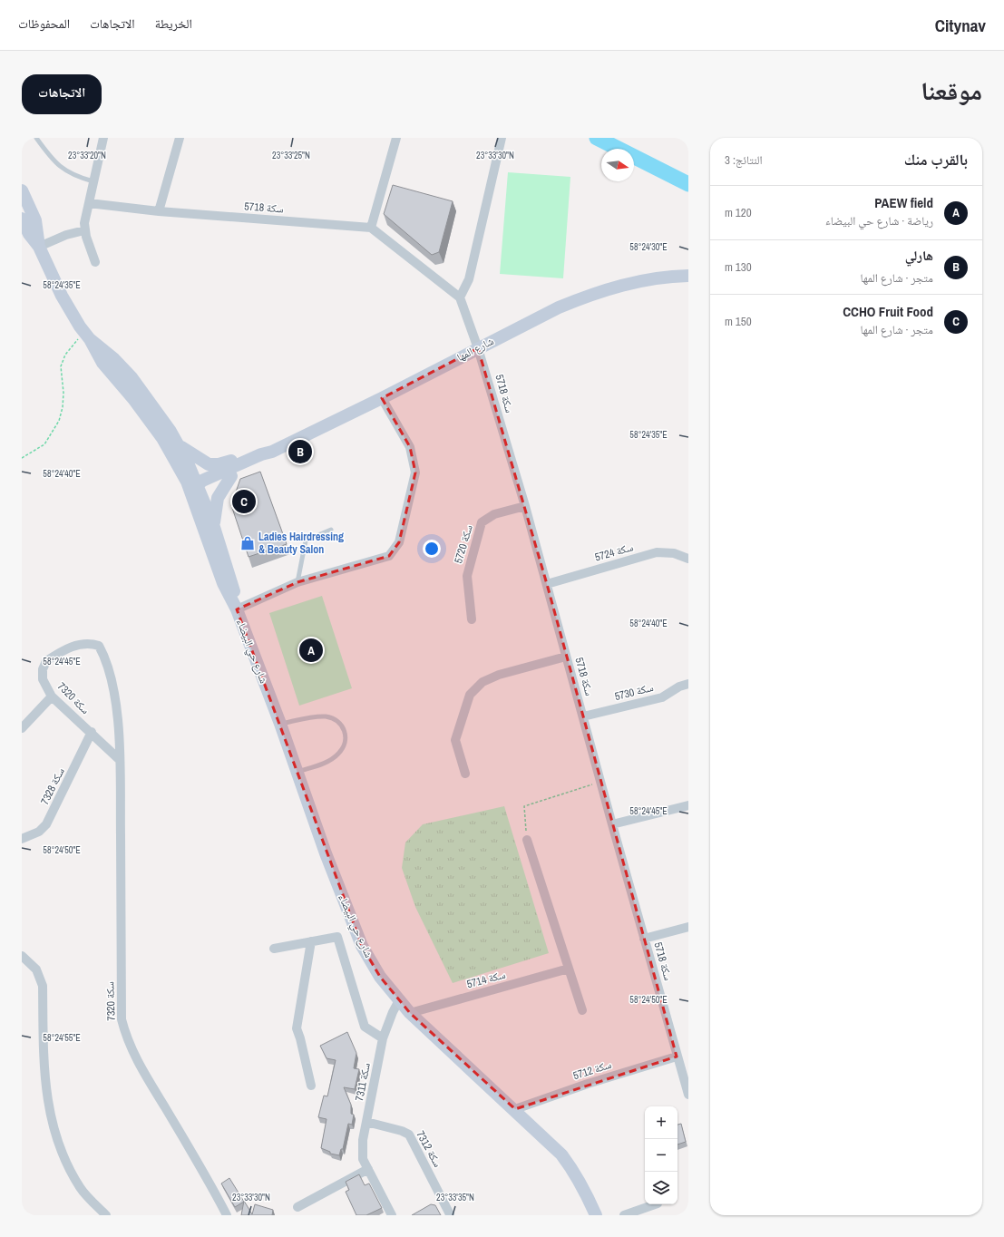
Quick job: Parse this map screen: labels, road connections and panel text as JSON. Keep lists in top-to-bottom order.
{
  "streets": {
    "main road": ["شارع المها", "شارع حي البيضاء"],
    "street": [
      "سكة 5718",
      "سكة 5720",
      "سكة 5724",
      "سكة 5730",
      "سكة 7320",
      "سكة 7328",
      "سكة 5714",
      "سكة 5712",
      "سكة 7311",
      "سكة 7312"
    ]
  },
  "crossings": [
    ["سكة 5718", "شارع المها"],
    ["سكة 5718", "سكة 5720"],
    ["سكة 5718", "سكة 5724"],
    ["سكة 5718", "سكة 5730"],
    ["سكة 5718", "سكة 5712"],
    ["شارع حي البيضاء", "سكة 5714"],
    ["شارع حي البيضاء", "سكة 5712"],
    ["شارع حي البيضاء", "سكة 7311"],
    ["سكة 7320", "سكة 7328"],
    ["سكة 7311", "سكة 7312"]
  ],
  "places": {
    "shop": ["Ladies Hairdressing & Beauty Salon"]
  },
  "north": "right",
  "page": {
    "header": "Citynav",
    "nav": ["الخريطة", "الاتجاهات", "المحفوظات"],
    "title": "موقعنا",
    "buttons": "الاتجاهات",
    "heading": ["بالقرب منك", "النتائج: 3"],
    "list": [
      {
        "mark": "A",
        "name": "PAEW field",
        "note": "رياضة · شارع حي البيضاء",
        "value": "120 m"
      },
      {
        "mark": "B",
        "name": "هارلي",
        "note": "متجر · شارع المها",
        "value": "130 m"
      },
      {
        "mark": "C",
        "name": "CCHO Fruit Food",
        "note": "متجر · شارع المها",
        "value": "150 m"
      }
    ],
    "pins": ["B", "C", "A"],
    "map_buttons": ["+", "−"]
  },
  "coordinates": [
    "23°33'20\"N",
    "23°33'25\"N",
    "23°33'30\"N",
    "58°24'30\"E",
    "58°24'35\"E",
    "58°24'40\"E",
    "58°24'45\"E",
    "58°24'50\"E",
    "58°24'55\"E",
    "23°33'35\"N"
  ]
}
